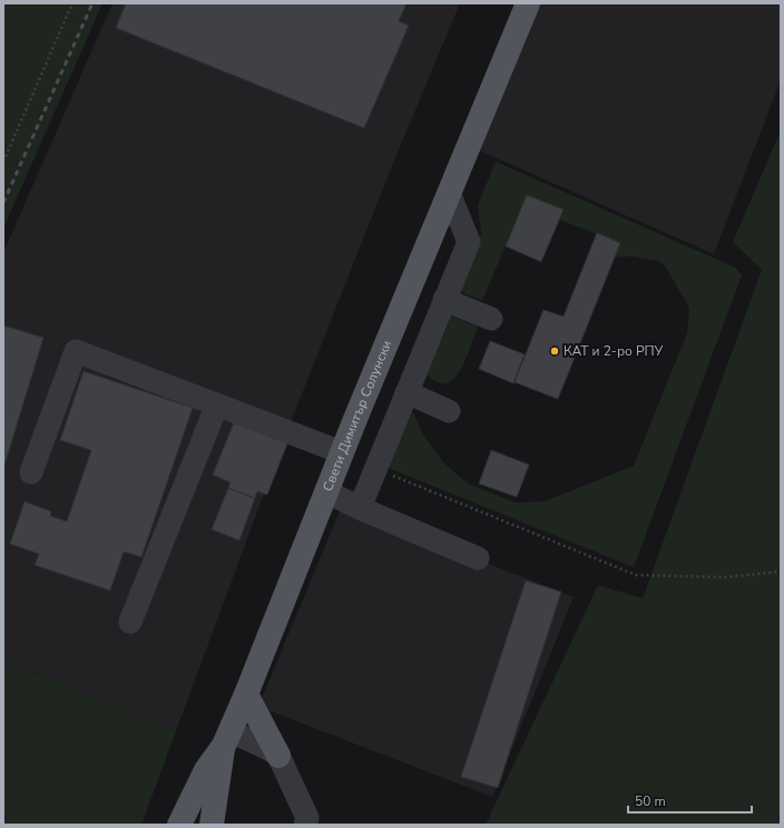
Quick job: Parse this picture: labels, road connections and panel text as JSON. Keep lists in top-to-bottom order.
{
  "streets": {
    "main road": ["Свети Димитър Солунски"]
  },
  "places": ["КАТ и 2-ро РПУ"],
  "scale_bar": "50 m"
}
